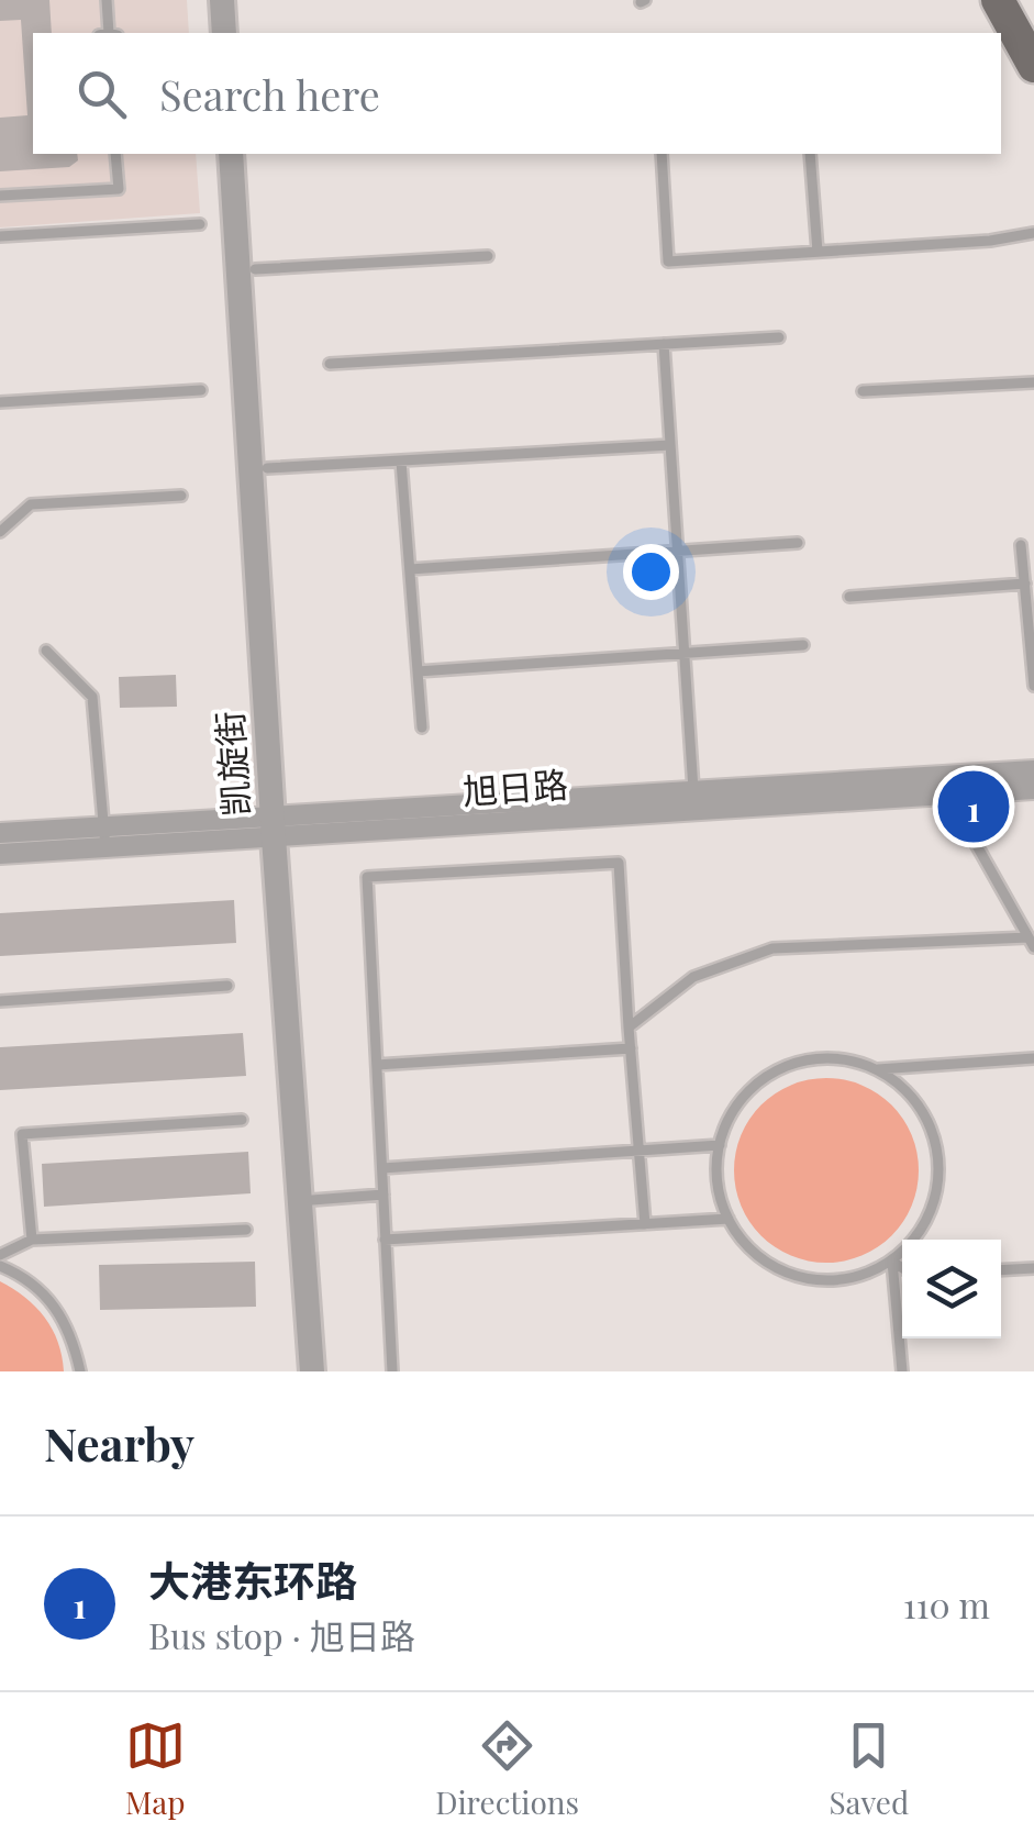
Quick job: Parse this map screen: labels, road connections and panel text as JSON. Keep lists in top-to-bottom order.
{
  "streets": {
    "street": ["凯旋街", "旭日路"]
  },
  "crossings": [
    ["凯旋街", "旭日路"]
  ],
  "page": {
    "search": "Search here",
    "pins": "1",
    "heading": "Nearby",
    "list": [
      {
        "mark": "1",
        "name": "大港东环路",
        "note": "Bus stop · 旭日路",
        "value": "110 m"
      }
    ],
    "nav": ["Map", "Directions", "Saved"]
  }
}
